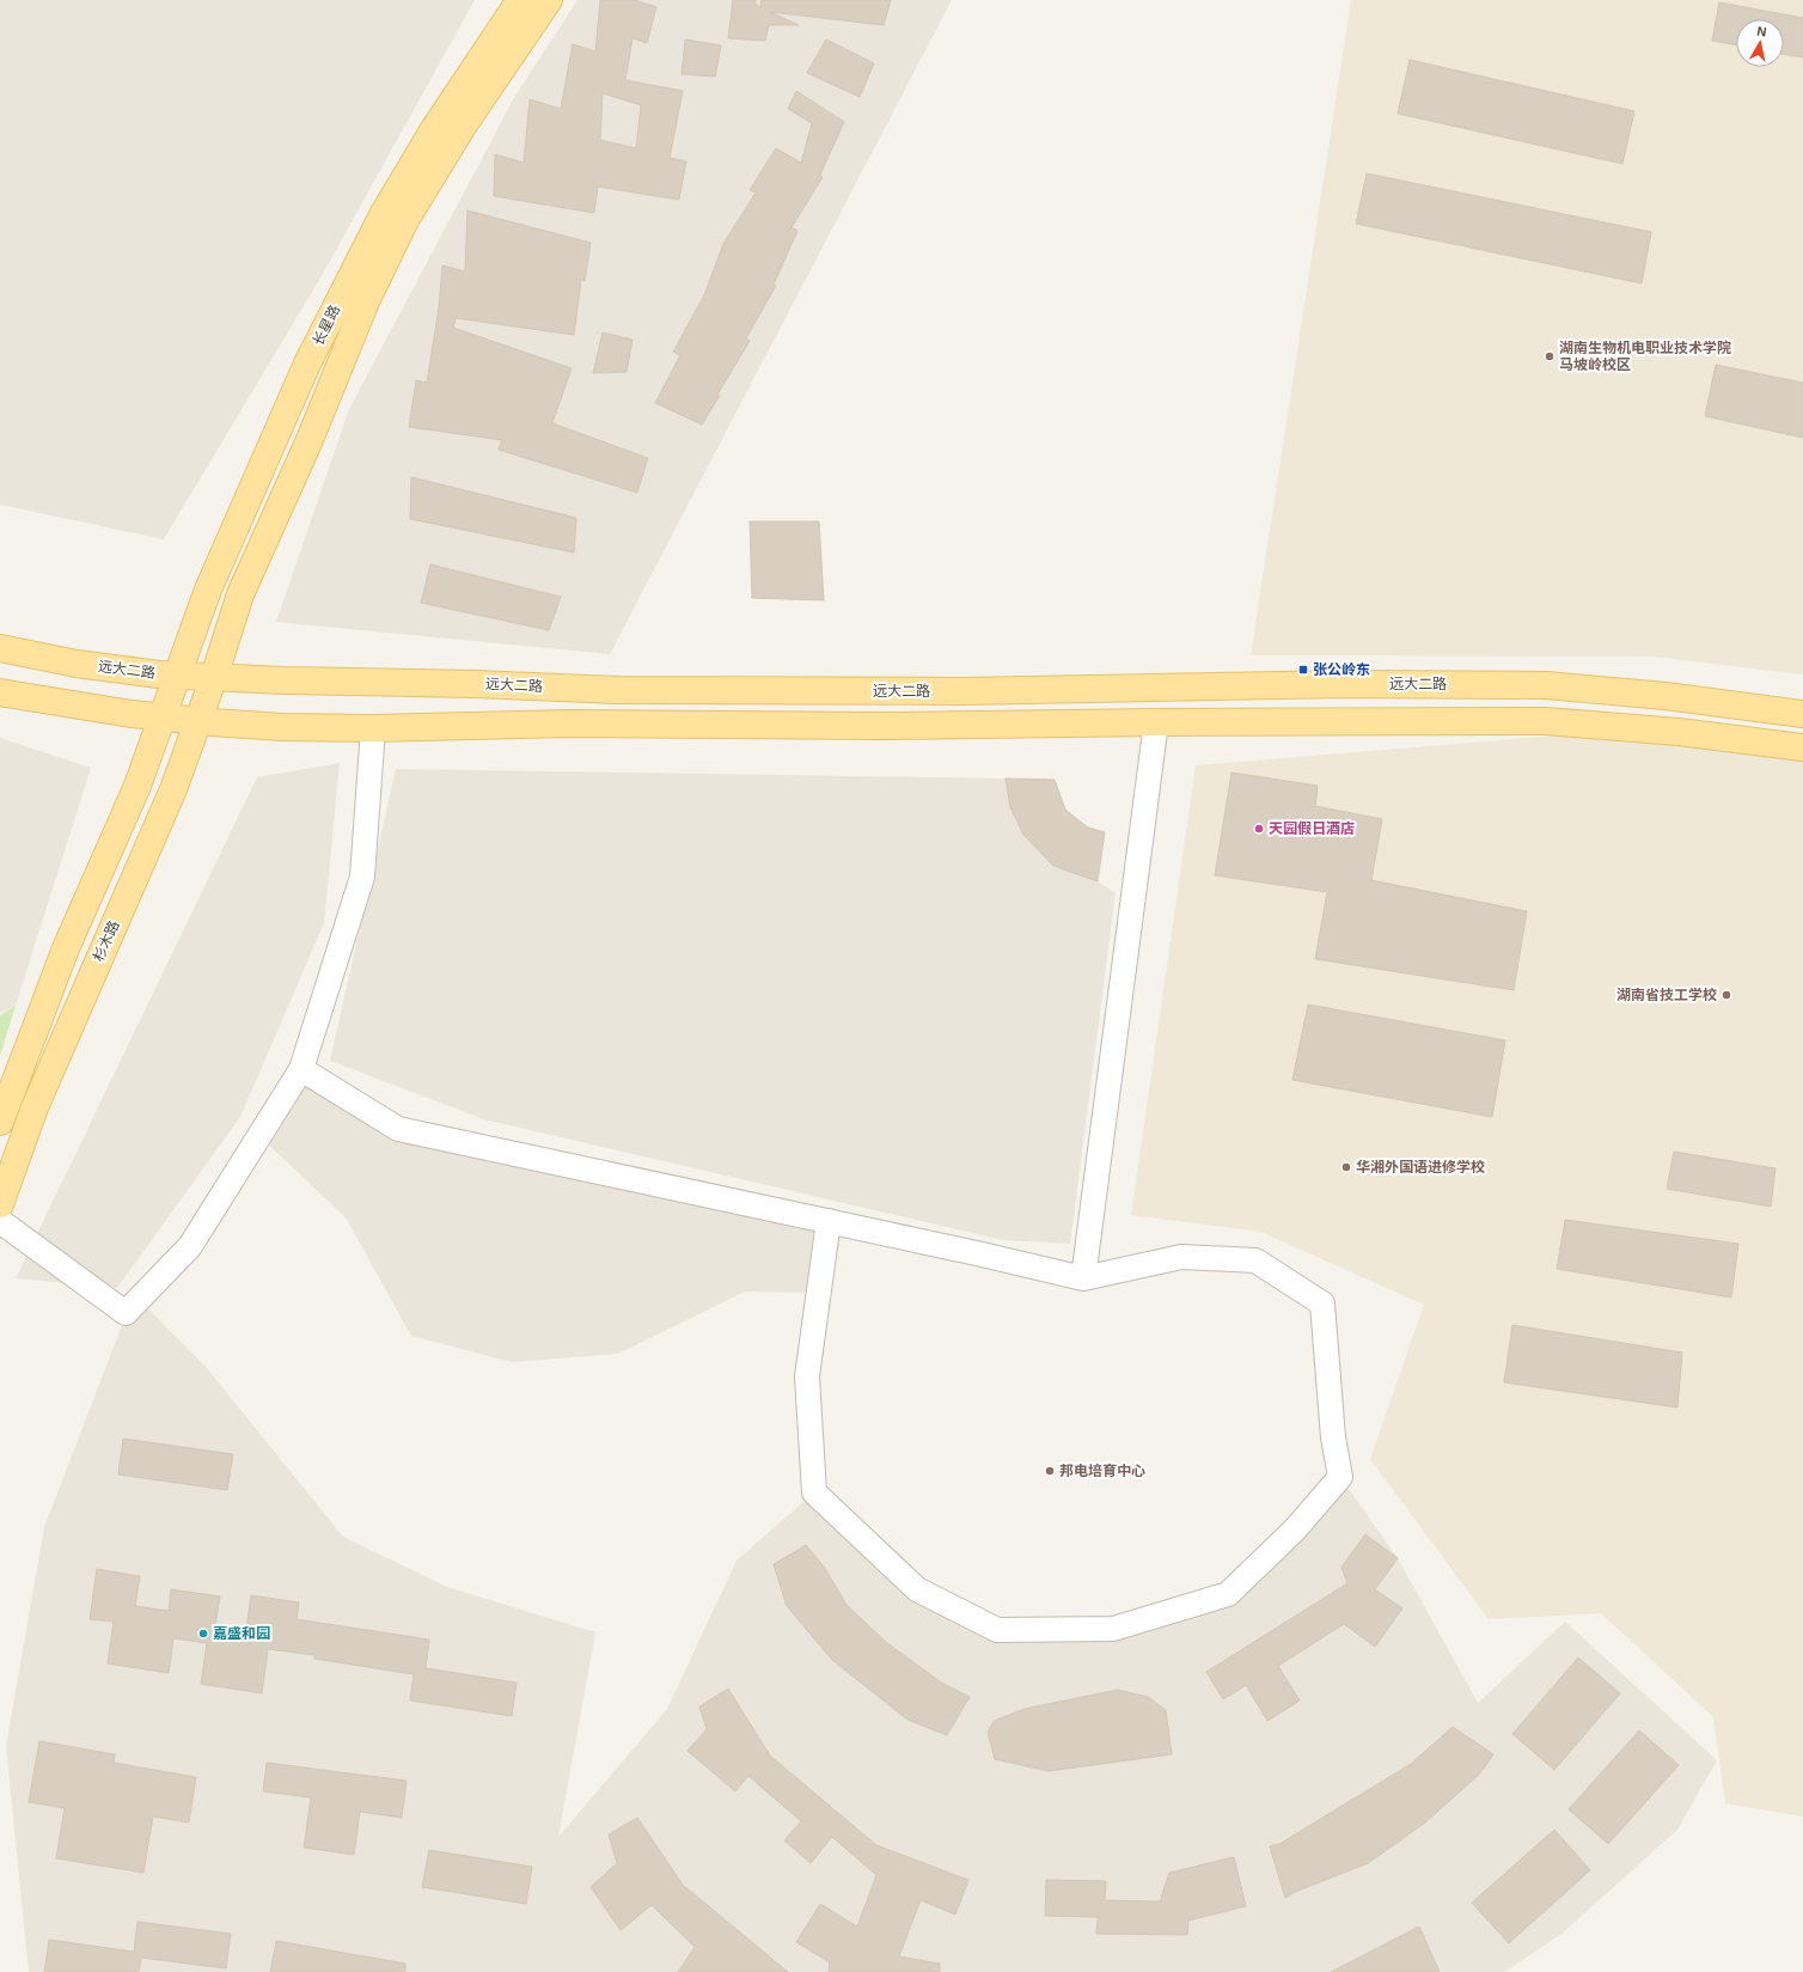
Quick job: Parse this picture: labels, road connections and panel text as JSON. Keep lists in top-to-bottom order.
{
  "streets": {
    "main road": ["长星路", "远大二路", "杉木路"]
  },
  "crossings": [
    ["长星路", "远大二路"],
    ["长星路", "杉木路"],
    ["远大二路", "杉木路"]
  ],
  "places": {
    "other": [
      "湖南生物机电职业技术学院 马坡岭校区",
      "天园假日酒店",
      "湖南省技工学校",
      "华湘外国语进修学校",
      "邦电培育中心",
      "嘉盛和园"
    ],
    "transit": ["张公岭东"]
  },
  "north": "top"
}
